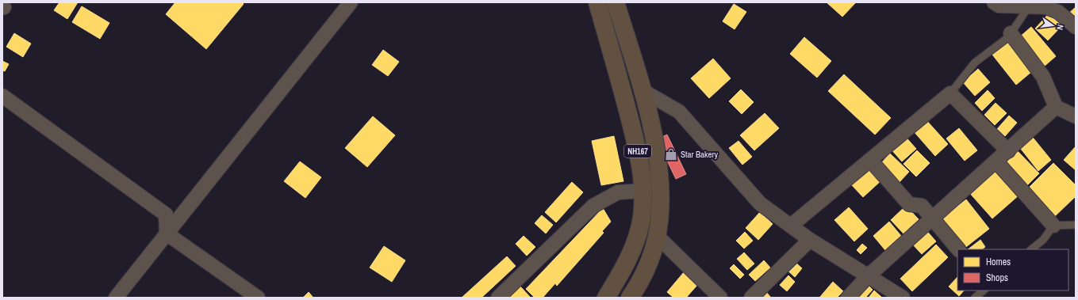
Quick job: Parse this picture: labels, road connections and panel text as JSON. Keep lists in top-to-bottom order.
{
  "streets": {
    "highway": ["NH167"]
  },
  "places": {
    "shop": ["Star Bakery"]
  },
  "legend": ["Homes", "Shops"],
  "north": "right"
}
